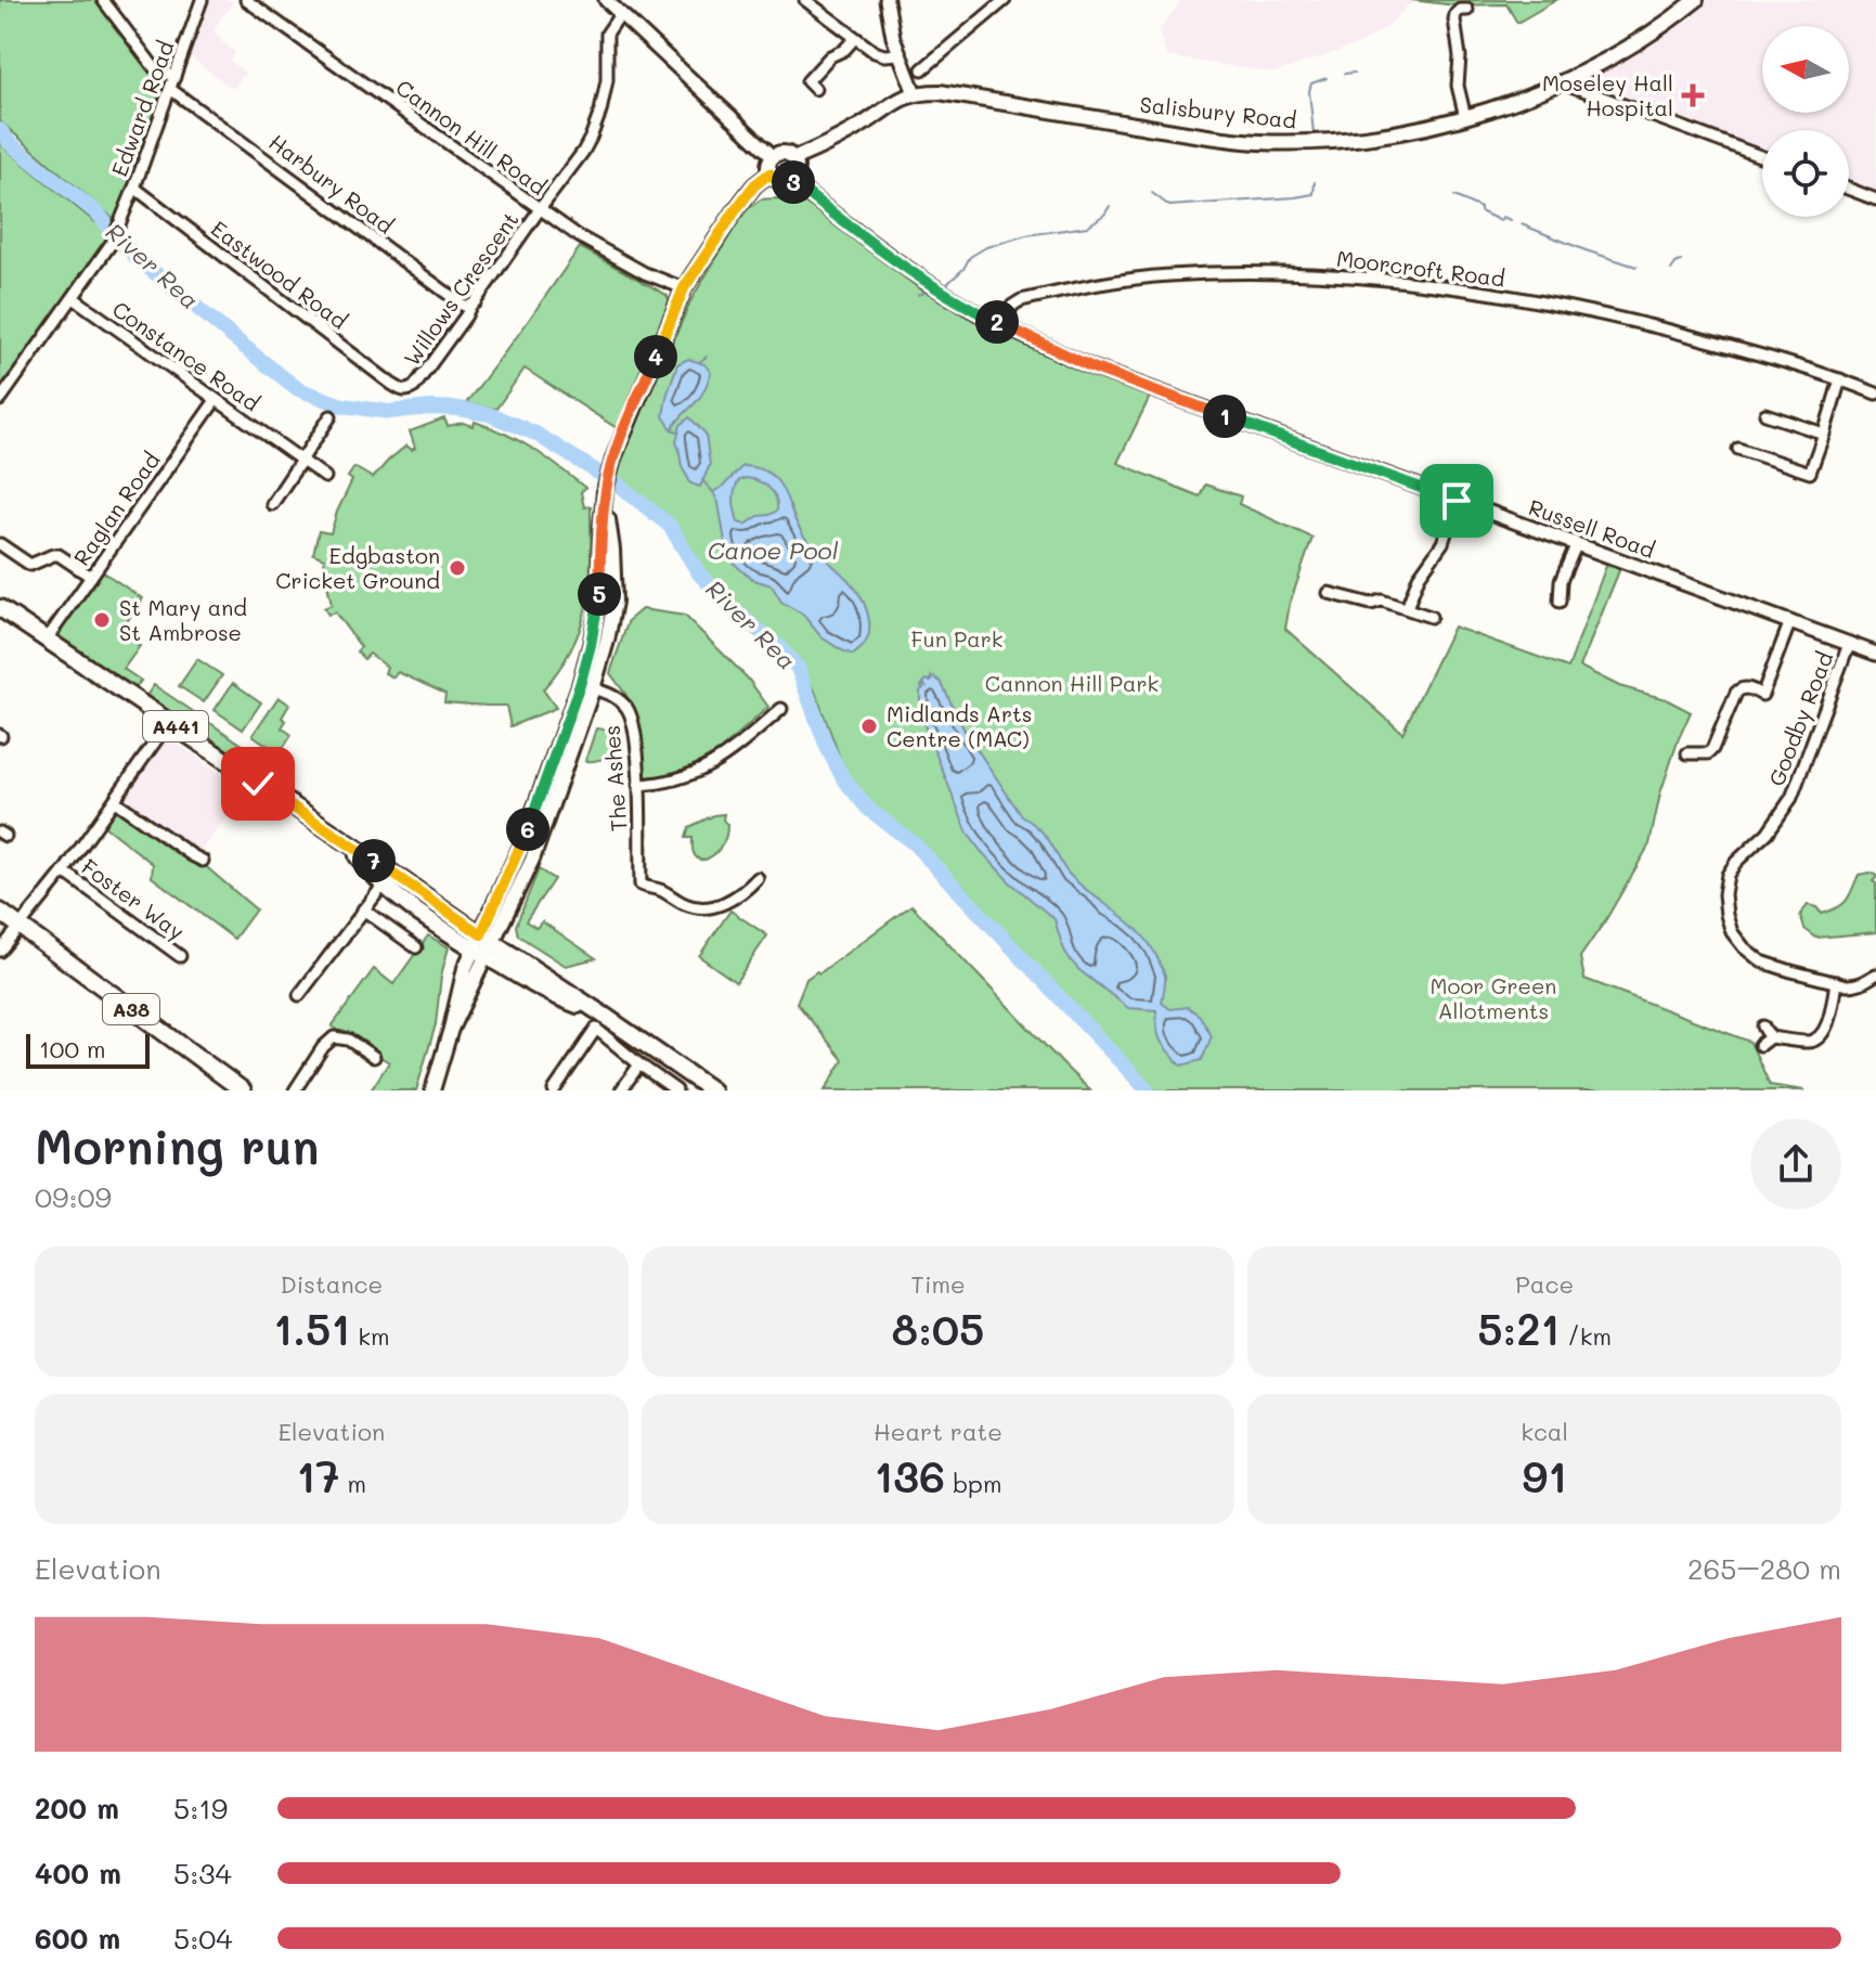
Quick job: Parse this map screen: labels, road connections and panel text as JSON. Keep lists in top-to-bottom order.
{
  "streets": {
    "main road": ["Salisbury Road", "A441", "A38"],
    "street": [
      "Edward Road",
      "Cannon Hill Road",
      "Harbury Road",
      "Moorcroft Road",
      "Eastwood Road",
      "Willows Crescent",
      "Constance Road",
      "Raglan Road",
      "Russell Road",
      "Goodby Road",
      "The Ashes",
      "Foster Way"
    ]
  },
  "crossings": [
    ["Edward Road", "Harbury Road"],
    ["Edward Road", "Eastwood Road"],
    ["Edward Road", "Constance Road"],
    ["Cannon Hill Road", "Willows Crescent"],
    ["Harbury Road", "Willows Crescent"],
    ["Moorcroft Road", "Russell Road"],
    ["Eastwood Road", "Willows Crescent"],
    ["Constance Road", "Raglan Road"],
    ["Raglan Road", "A441"],
    ["Russell Road", "Goodby Road"]
  ],
  "water": ["River Rea", "Canoe Pool"],
  "parks": ["Fun Park", "Cannon Hill Park", "Moor Green Allotments"],
  "places": {
    "health": ["Moseley Hall Hospital"],
    "other": ["Edgbaston Cricket Ground", "St Mary and St Ambrose", "Midlands Arts Centre (MAC)"]
  },
  "scale_bar": "100 m",
  "north": "left",
  "page": {
    "pins": [
      "3",
      "2",
      "4",
      "1",
      "5",
      "6",
      "7"
    ],
    "scale": "100 m",
    "heading": ["Morning run", "09:09"],
    "stats": [
      ["Distance", "1.51 km"],
      ["Time", "8:05"],
      ["Pace", "5:21 /km"],
      ["Elevation", "17 m"],
      ["Heart rate", "136 bpm"],
      ["kcal", "91"]
    ],
    "chart": ["Elevation", "265–280 m"],
    "list": [
      {
        "name": "200 m",
        "note": "5:19"
      },
      {
        "name": "400 m",
        "note": "5:34"
      },
      {
        "name": "600 m",
        "note": "5:04"
      }
    ]
  }
}
